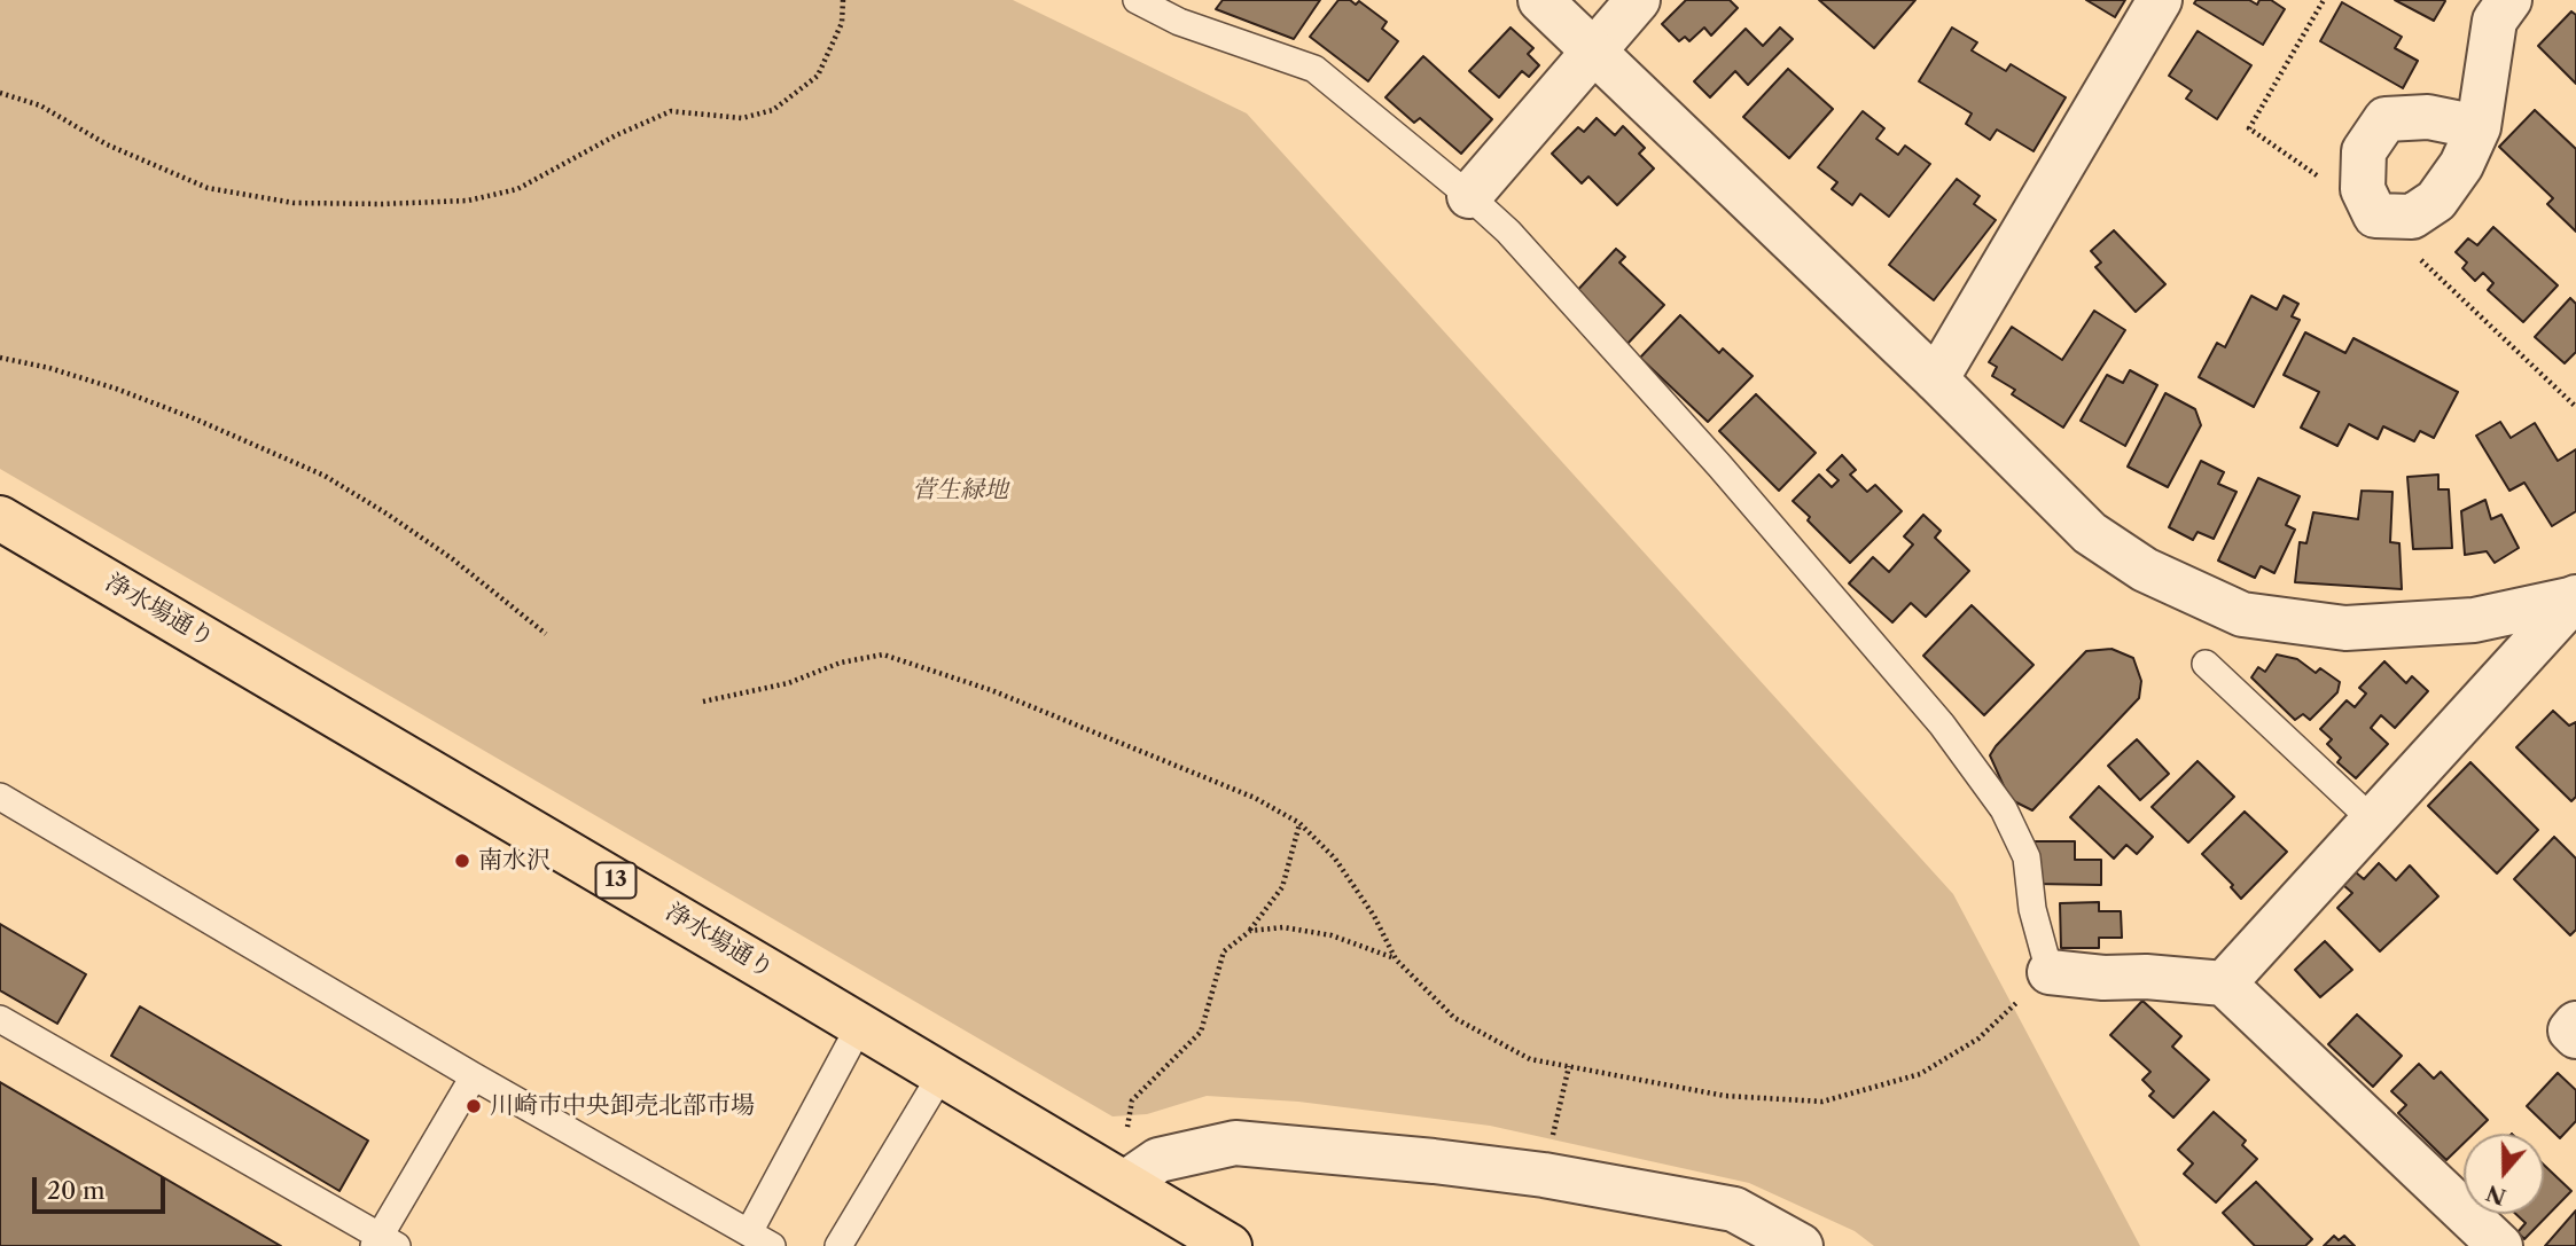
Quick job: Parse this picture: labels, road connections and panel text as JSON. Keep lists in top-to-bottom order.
{
  "streets": {
    "main road": ["浄水場通り", "13"]
  },
  "parks": ["菅生緑地"],
  "places": ["南水沢", "川崎市中央卸売北部市場"],
  "scale_bar": "20 m",
  "north": "bottom"
}
